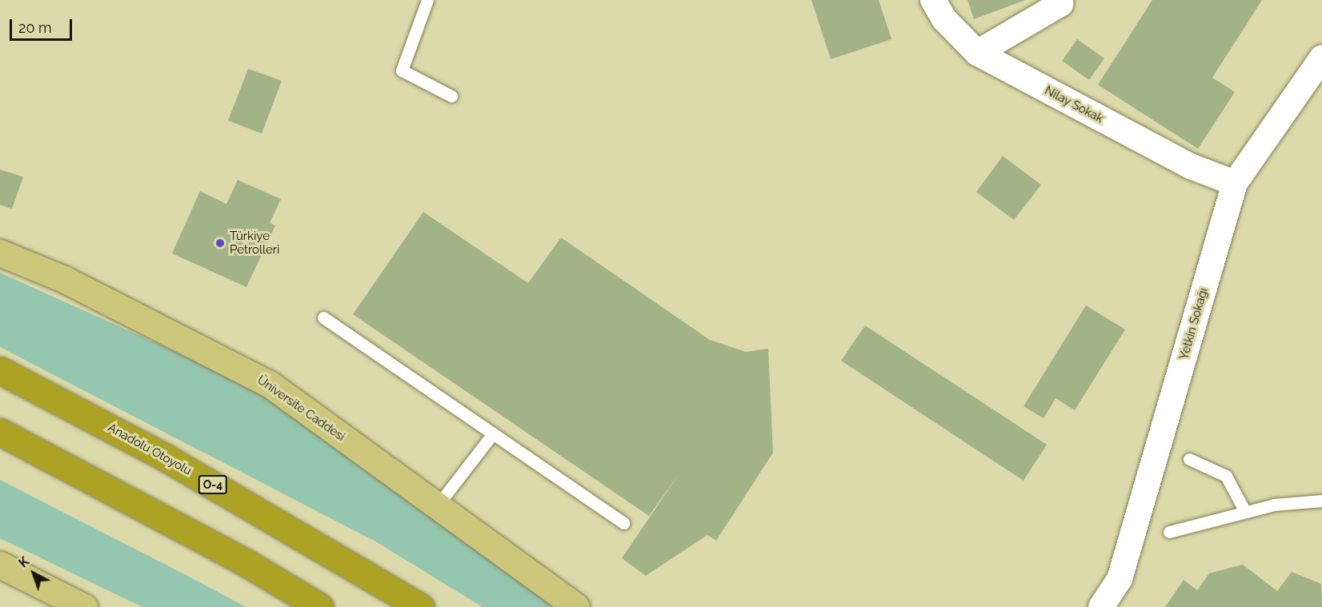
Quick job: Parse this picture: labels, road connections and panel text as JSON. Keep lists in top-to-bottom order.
{
  "streets": {
    "highway": ["Anadolu Otoyolu", "O-4"],
    "main road": ["Üniversite Caddesi"],
    "street": ["Nilay Sokak", "Yetkin Sokağı"]
  },
  "crossings": [
    ["Nilay Sokak", "Yetkin Sokağı"]
  ],
  "places": ["Türkiye Petrolleri"],
  "scale_bar": "20 m",
  "north": "top left"
}
